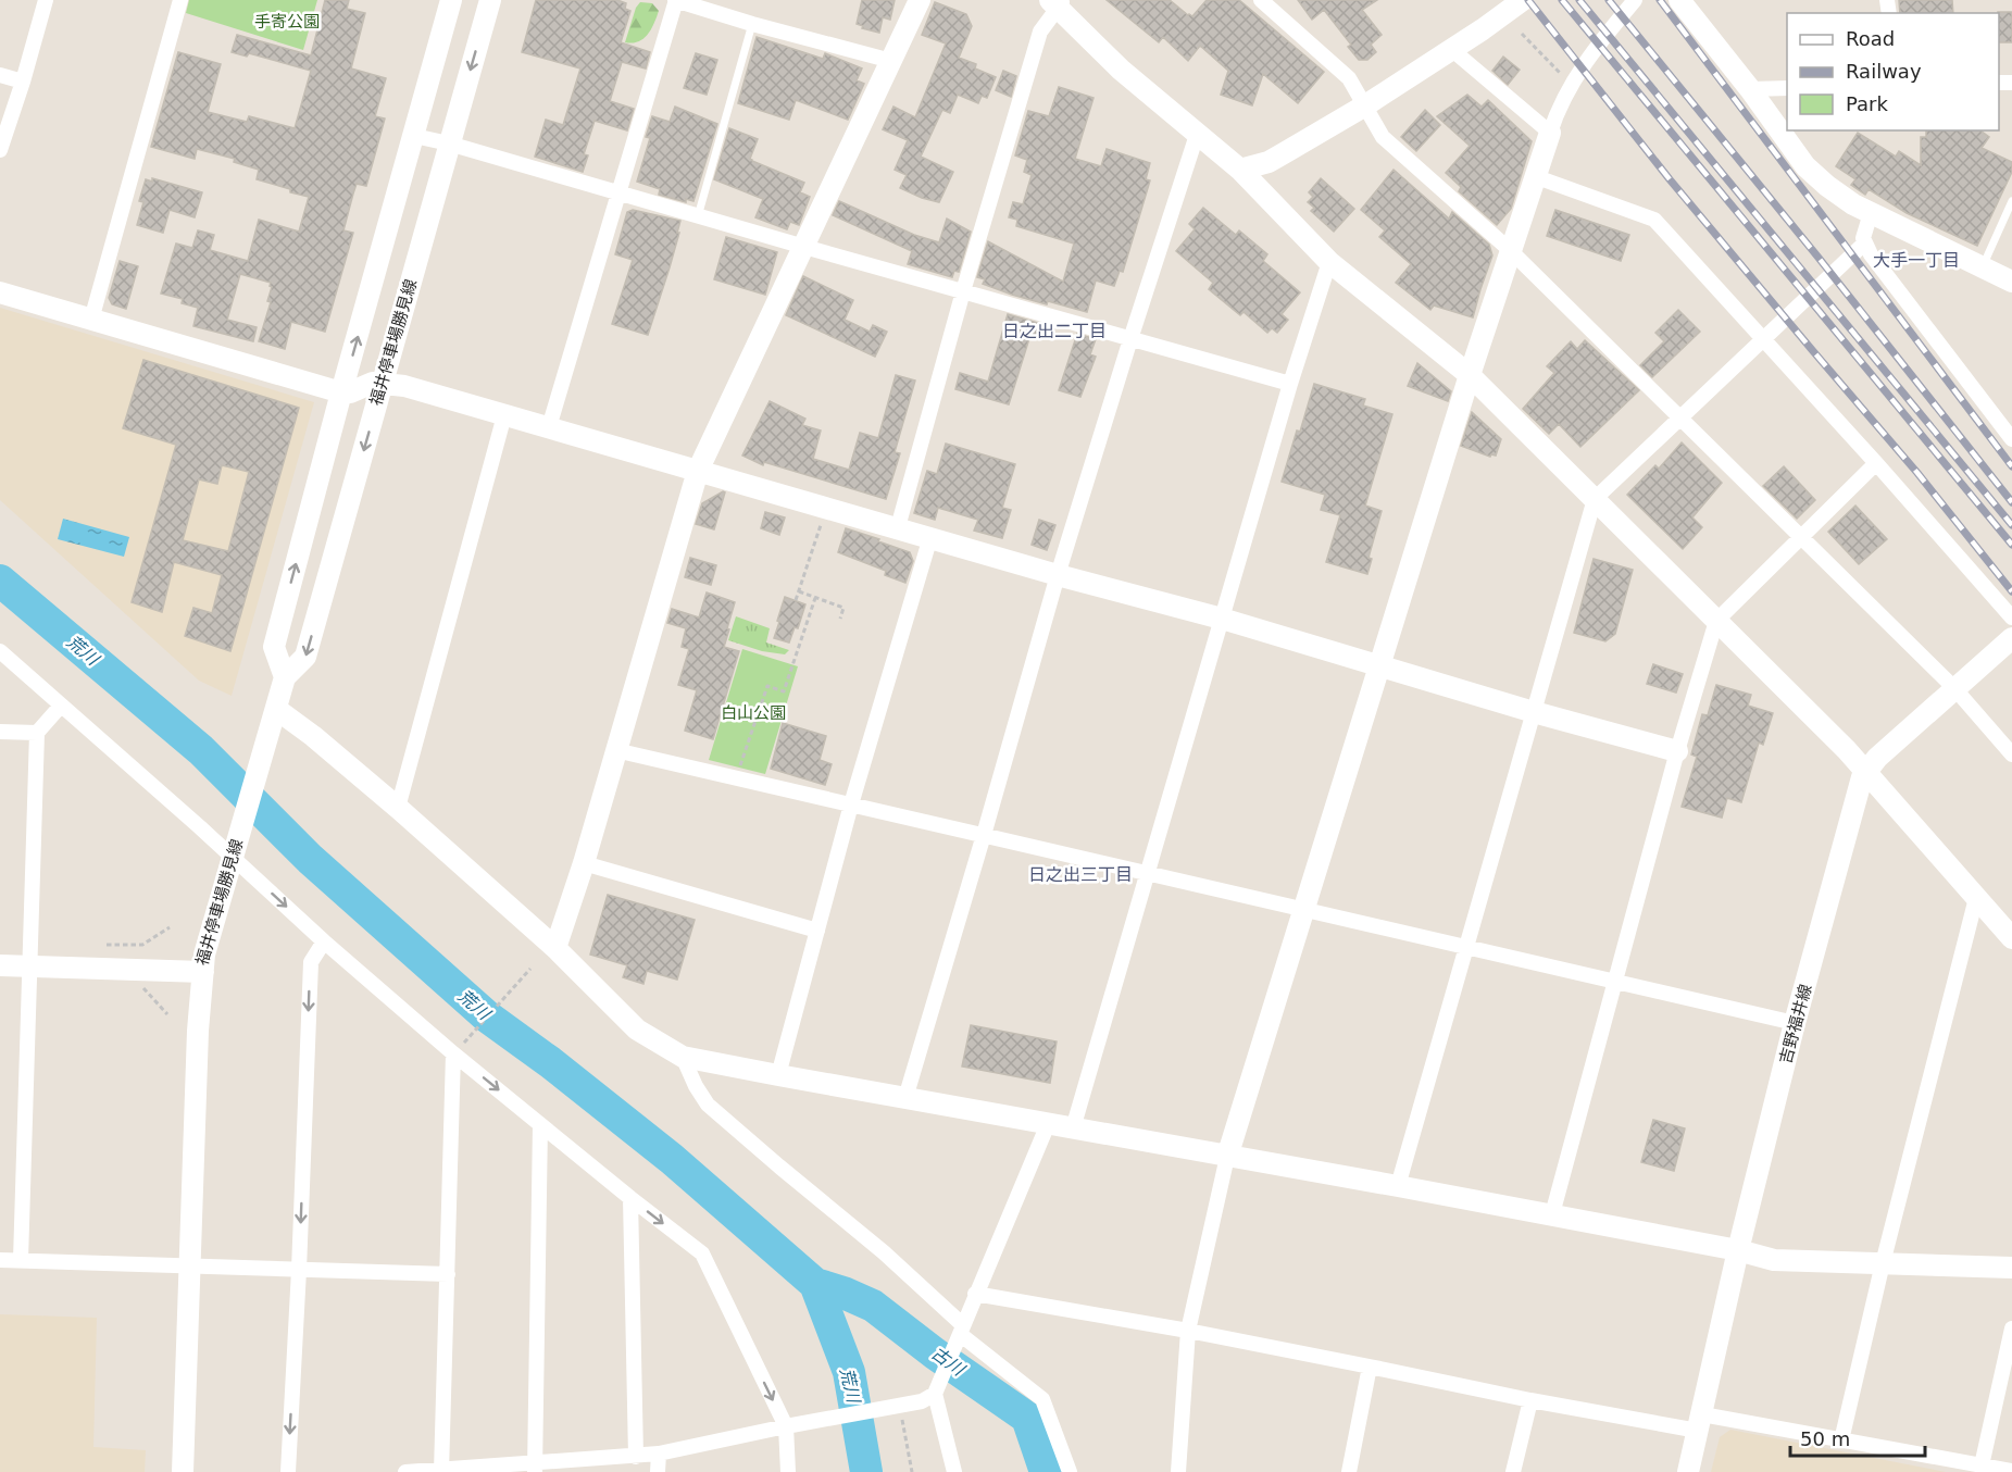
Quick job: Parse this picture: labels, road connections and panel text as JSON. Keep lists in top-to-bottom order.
{
  "streets": {
    "street": ["福井停車場勝見線", "吉野福井線"]
  },
  "districts": ["大手一丁目", "日之出二丁目", "日之出三丁目"],
  "water": ["荒川", "古川"],
  "parks": ["手寄公園", "白山公園"],
  "legend": ["Road", "Railway", "Park"],
  "scale_bar": "50 m"
}
